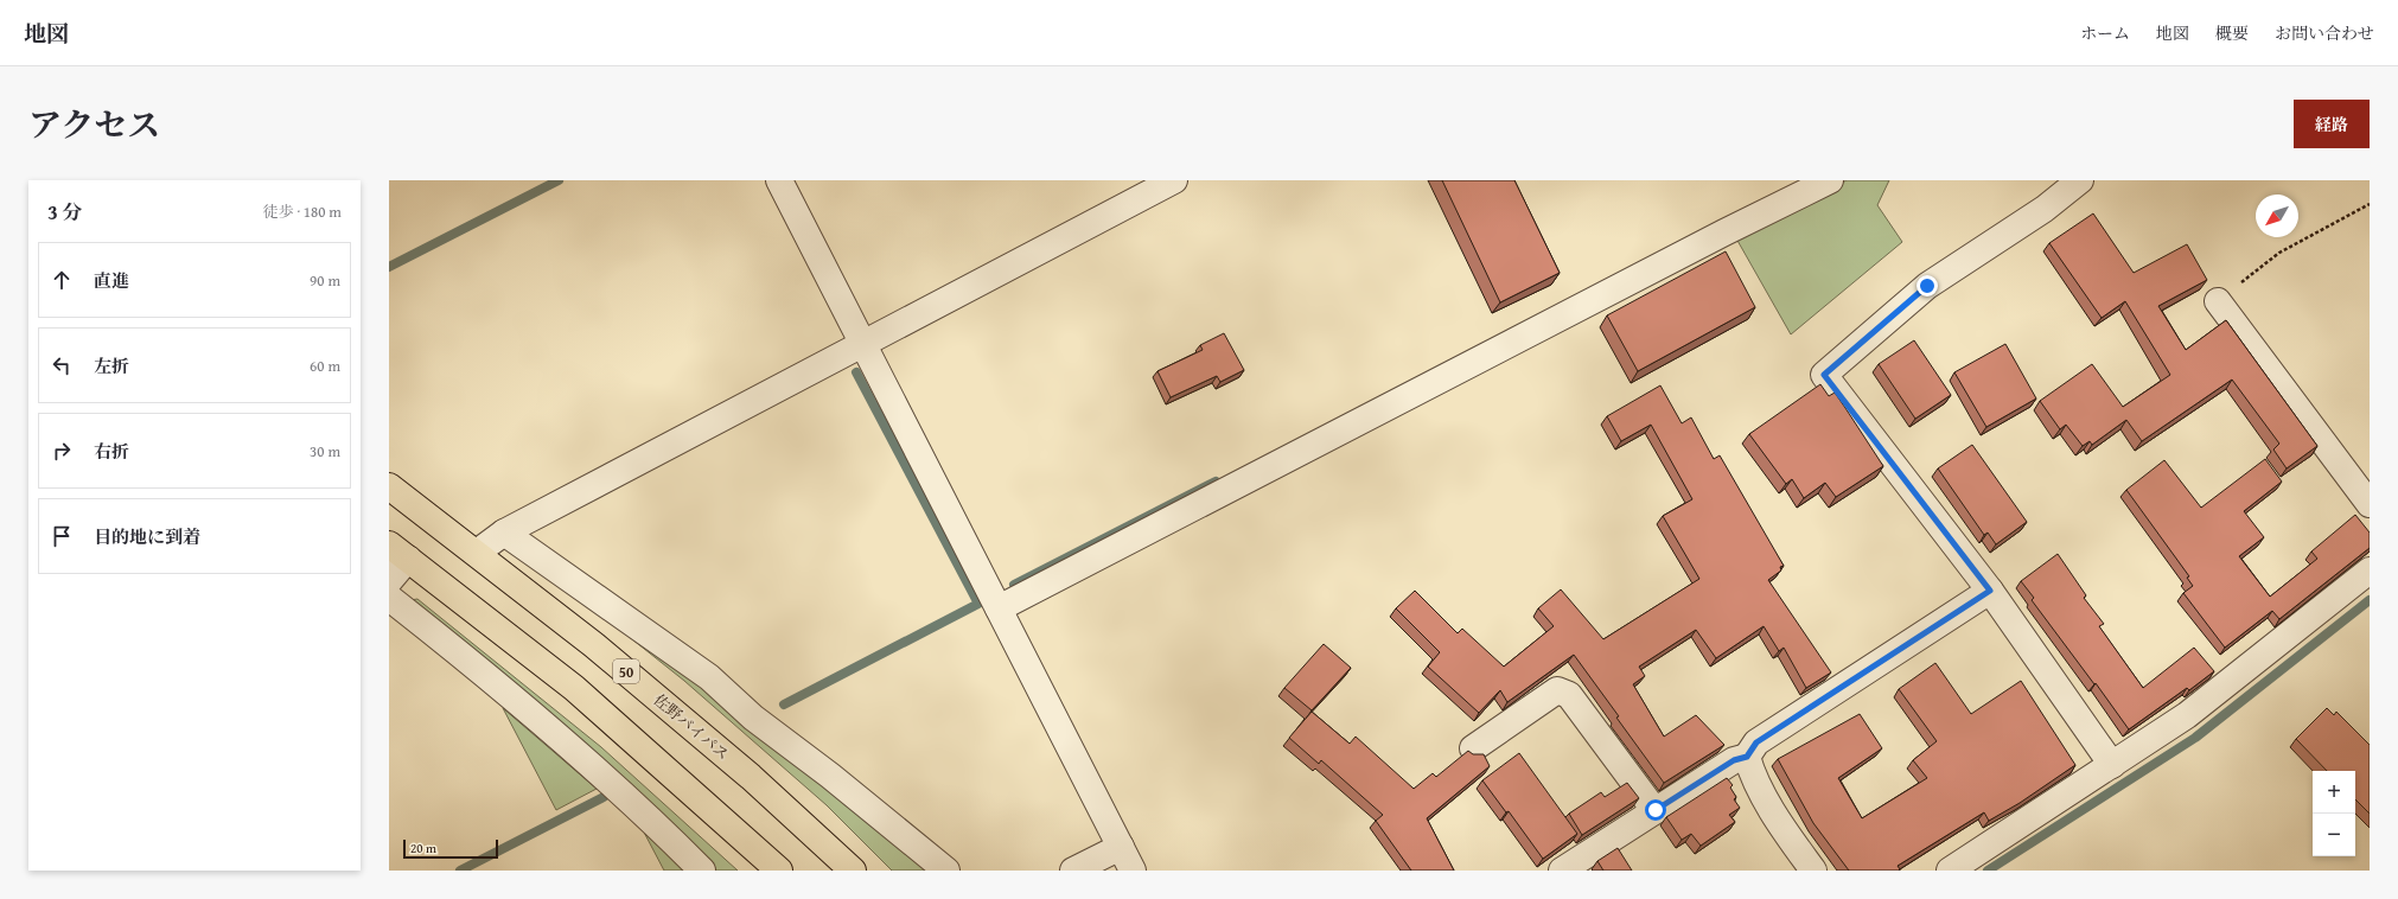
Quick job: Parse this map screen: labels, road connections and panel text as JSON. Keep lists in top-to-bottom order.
{
  "streets": {
    "highway": ["50", "佐野バイパス"]
  },
  "scale_bar": "20 m",
  "north": "bottom left",
  "page": {
    "header": "地図",
    "nav": [
      "ホーム",
      "地図",
      "概要",
      "お問い合わせ"
    ],
    "title": "アクセス",
    "buttons": "経路",
    "heading": ["3 分", "徒歩 · 180 m"],
    "list": [
      ["直進", "90 m"],
      ["左折", "60 m"],
      ["右折", "30 m"],
      "目的地に到着"
    ],
    "map_buttons": ["+", "−"],
    "scale": "20 m"
  }
}
